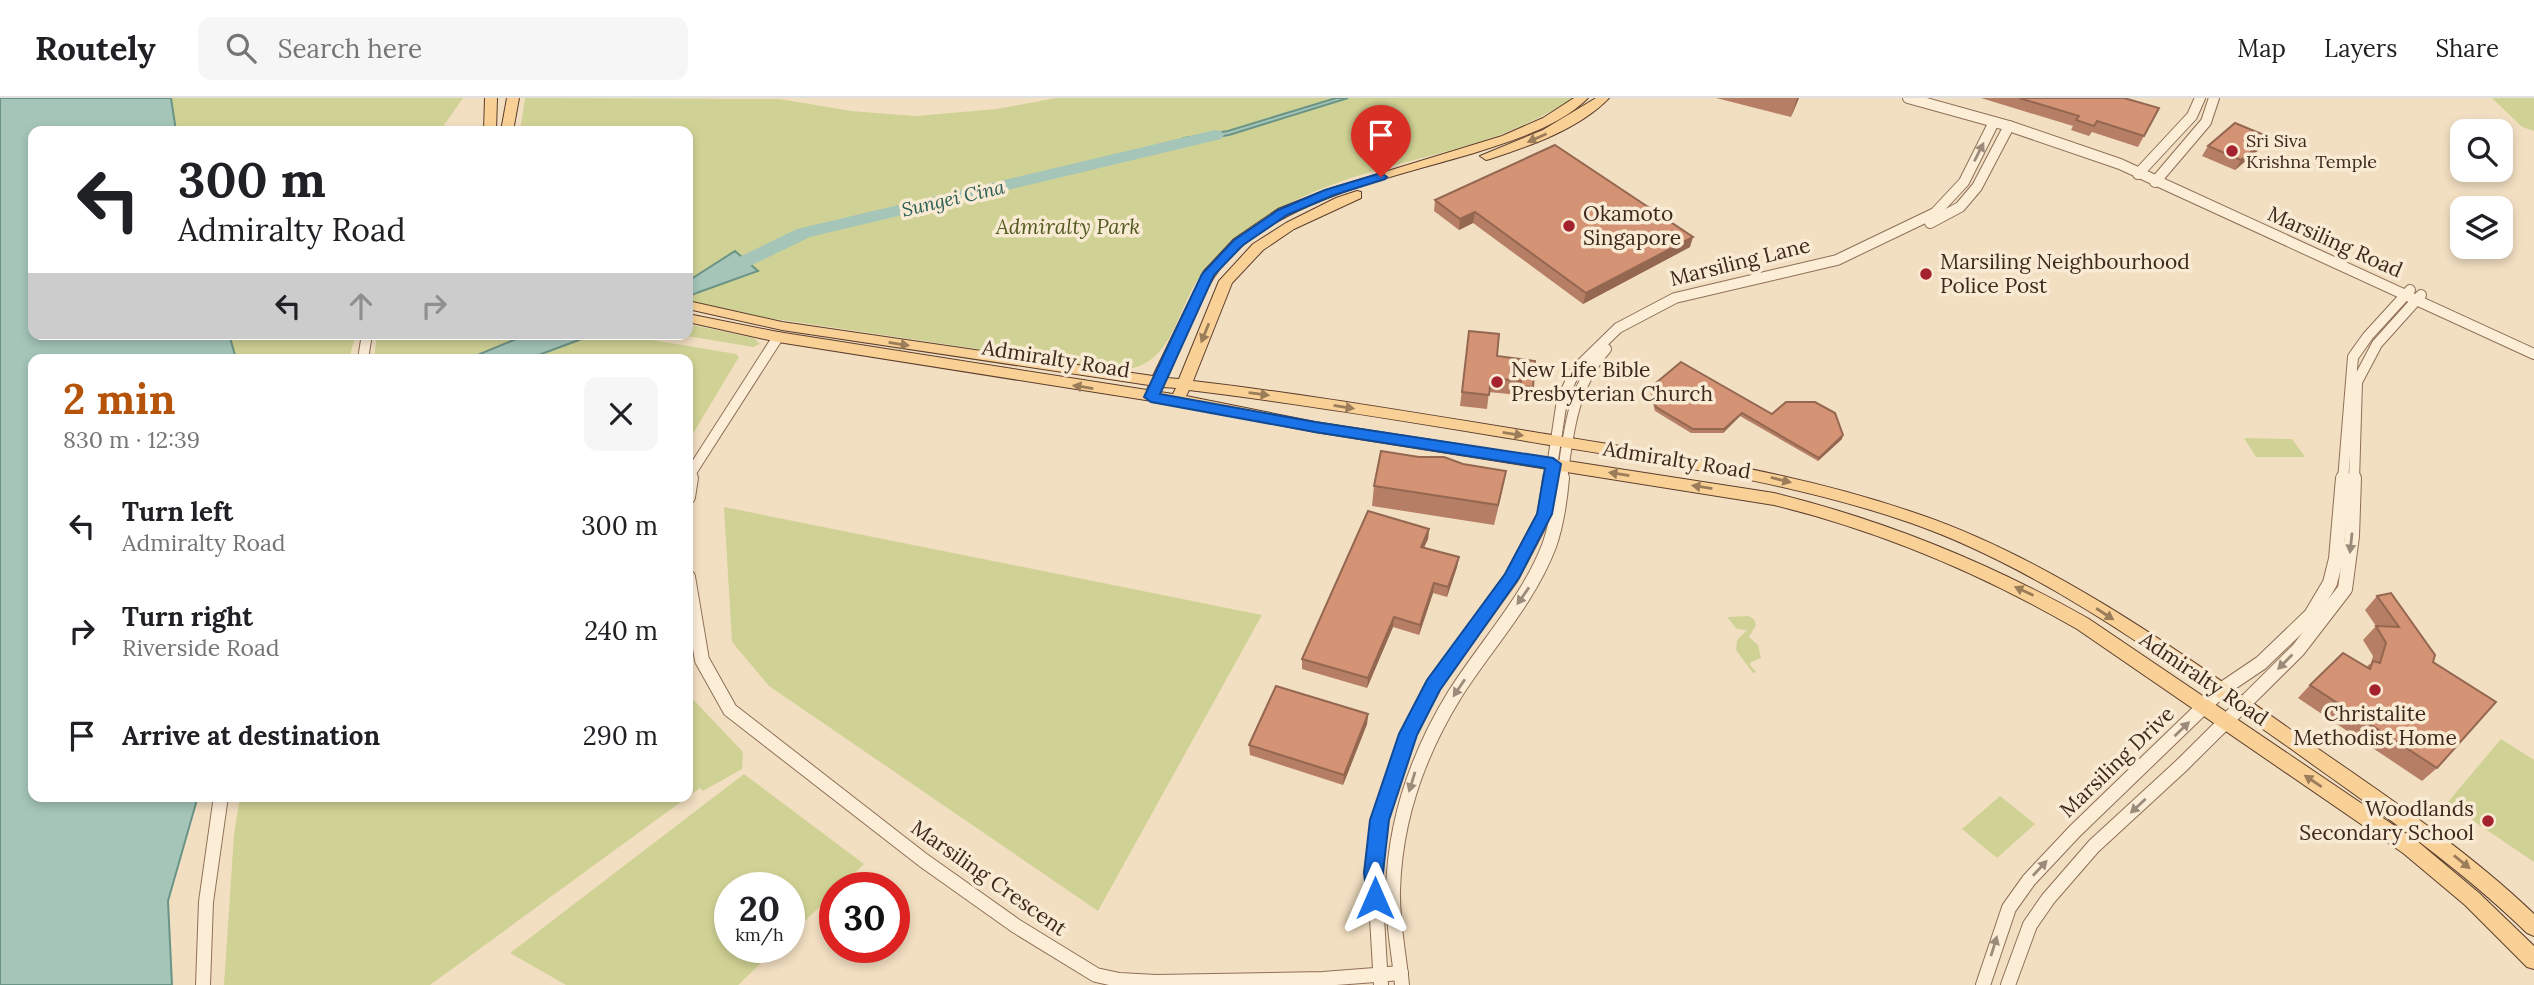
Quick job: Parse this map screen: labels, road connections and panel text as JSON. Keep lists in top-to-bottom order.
{
  "streets": {
    "main road": ["Admiralty Road"],
    "street": [
      "Marsiling Road",
      "Marsiling Lane",
      "Marsiling Drive",
      "Marsiling Crescent"
    ]
  },
  "crossings": [
    ["Marsiling Road", "Marsiling Lane"],
    ["Marsiling Road", "Marsiling Drive"],
    ["Marsiling Lane", "Admiralty Road"],
    ["Marsiling Lane", "Marsiling Crescent"],
    ["Admiralty Road", "Marsiling Drive"]
  ],
  "water": ["Sungei Cina"],
  "parks": ["Admiralty Park"],
  "places": [
    "Sri Siva Krishna Temple",
    "Okamoto Singapore",
    "Marsiling Neighbourhood Police Post",
    "New Life Bible Presbyterian Church",
    "Christalite Methodist Home",
    "Woodlands Secondary School"
  ],
  "page": {
    "header": "Routely",
    "search": "Search here",
    "nav": ["Map", "Layers", "Share"],
    "turn": ["300 m", "Admiralty Road"],
    "heading": ["2 min", "830 m · 12:39"],
    "list": [
      {
        "name": "Turn left",
        "note": "Admiralty Road",
        "value": "300 m"
      },
      {
        "name": "Turn right",
        "note": "Riverside Road",
        "value": "240 m"
      },
      {
        "name": "Arrive at destination",
        "value": "290 m"
      }
    ],
    "speed": "20 km/h",
    "limit": "30"
  }
}
